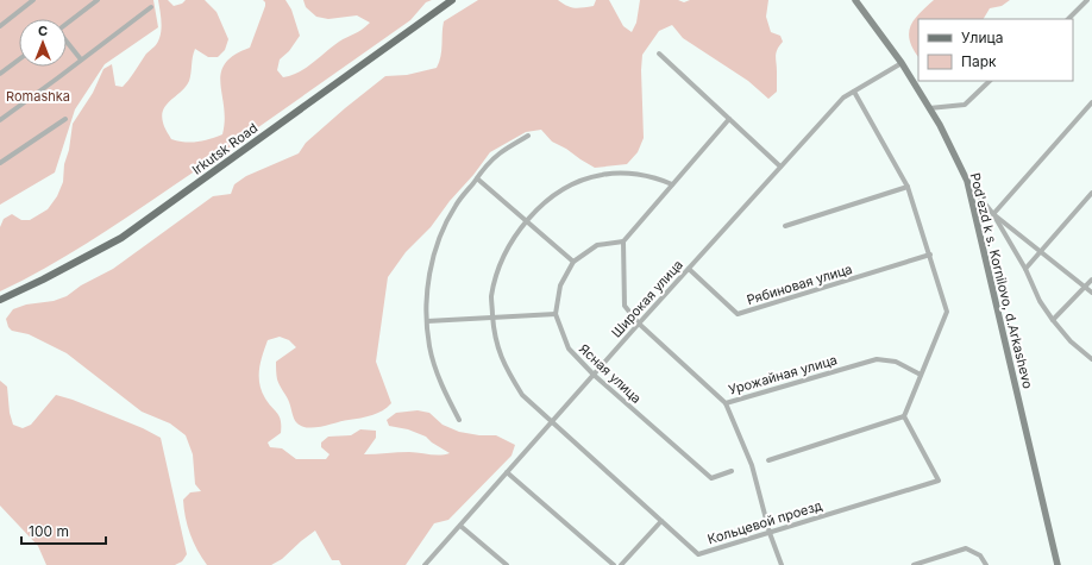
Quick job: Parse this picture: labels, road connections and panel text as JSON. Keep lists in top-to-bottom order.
{
  "streets": {
    "main road": ["Irkutsk Road"],
    "street": [
      "Pod'ezd k s. Kornilovo, d.Arkashevo",
      "Рябиновая улица",
      "Широкая улица",
      "Ясная улица",
      "Урожайная улица",
      "Кольцевой проезд"
    ]
  },
  "crossings": [
    ["Pod'ezd k s. Kornilovo, d.Arkashevo", "Широкая улица"],
    ["Рябиновая улица", "Широкая улица"],
    ["Широкая улица", "Ясная улица"],
    ["Широкая улица", "Урожайная улица"],
    ["Широкая улица", "Кольцевой проезд"]
  ],
  "parks": ["Romashka"],
  "legend": ["Улица", "Парк"],
  "scale_bar": "100 m",
  "north": "top"
}
